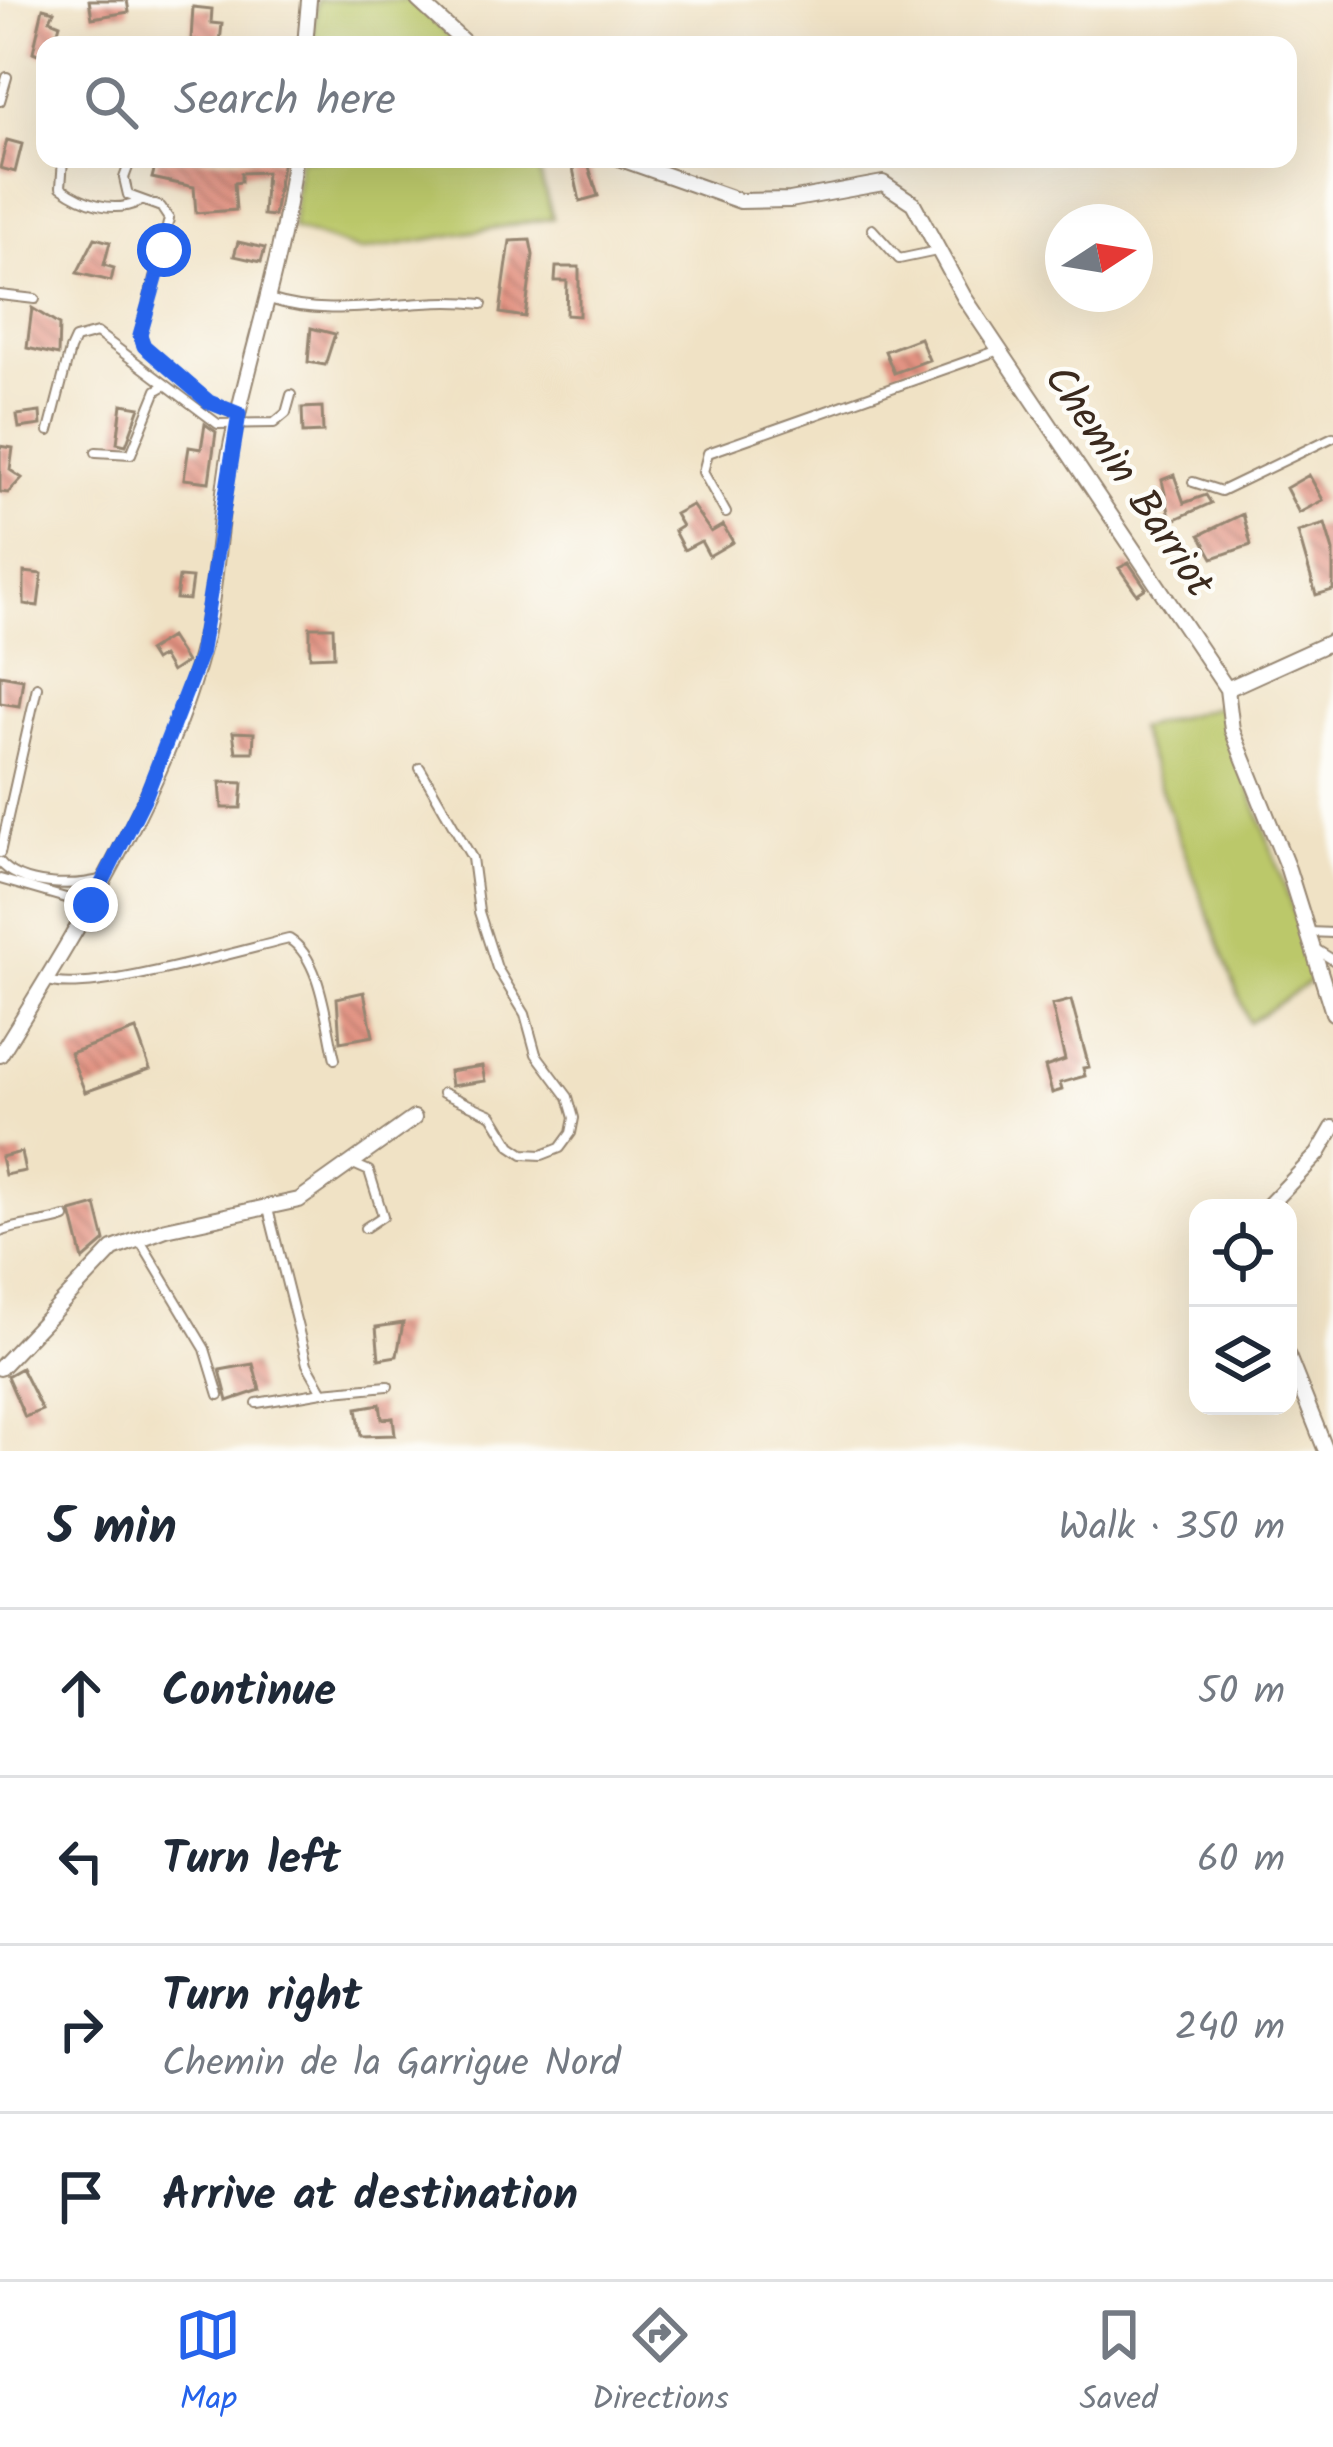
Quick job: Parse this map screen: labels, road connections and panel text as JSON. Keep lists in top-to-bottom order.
{
  "streets": {
    "street": ["Chemin Barriot"]
  },
  "north": "right",
  "page": {
    "search": "Search here",
    "heading": ["5 min", "Walk · 350 m"],
    "list": [
      ["Continue", "50 m"],
      ["Turn left", "60 m"],
      ["Turn right", "Chemin de la Garrigue Nord", "240 m"],
      "Arrive at destination"
    ],
    "nav": ["Map", "Directions", "Saved"]
  }
}
